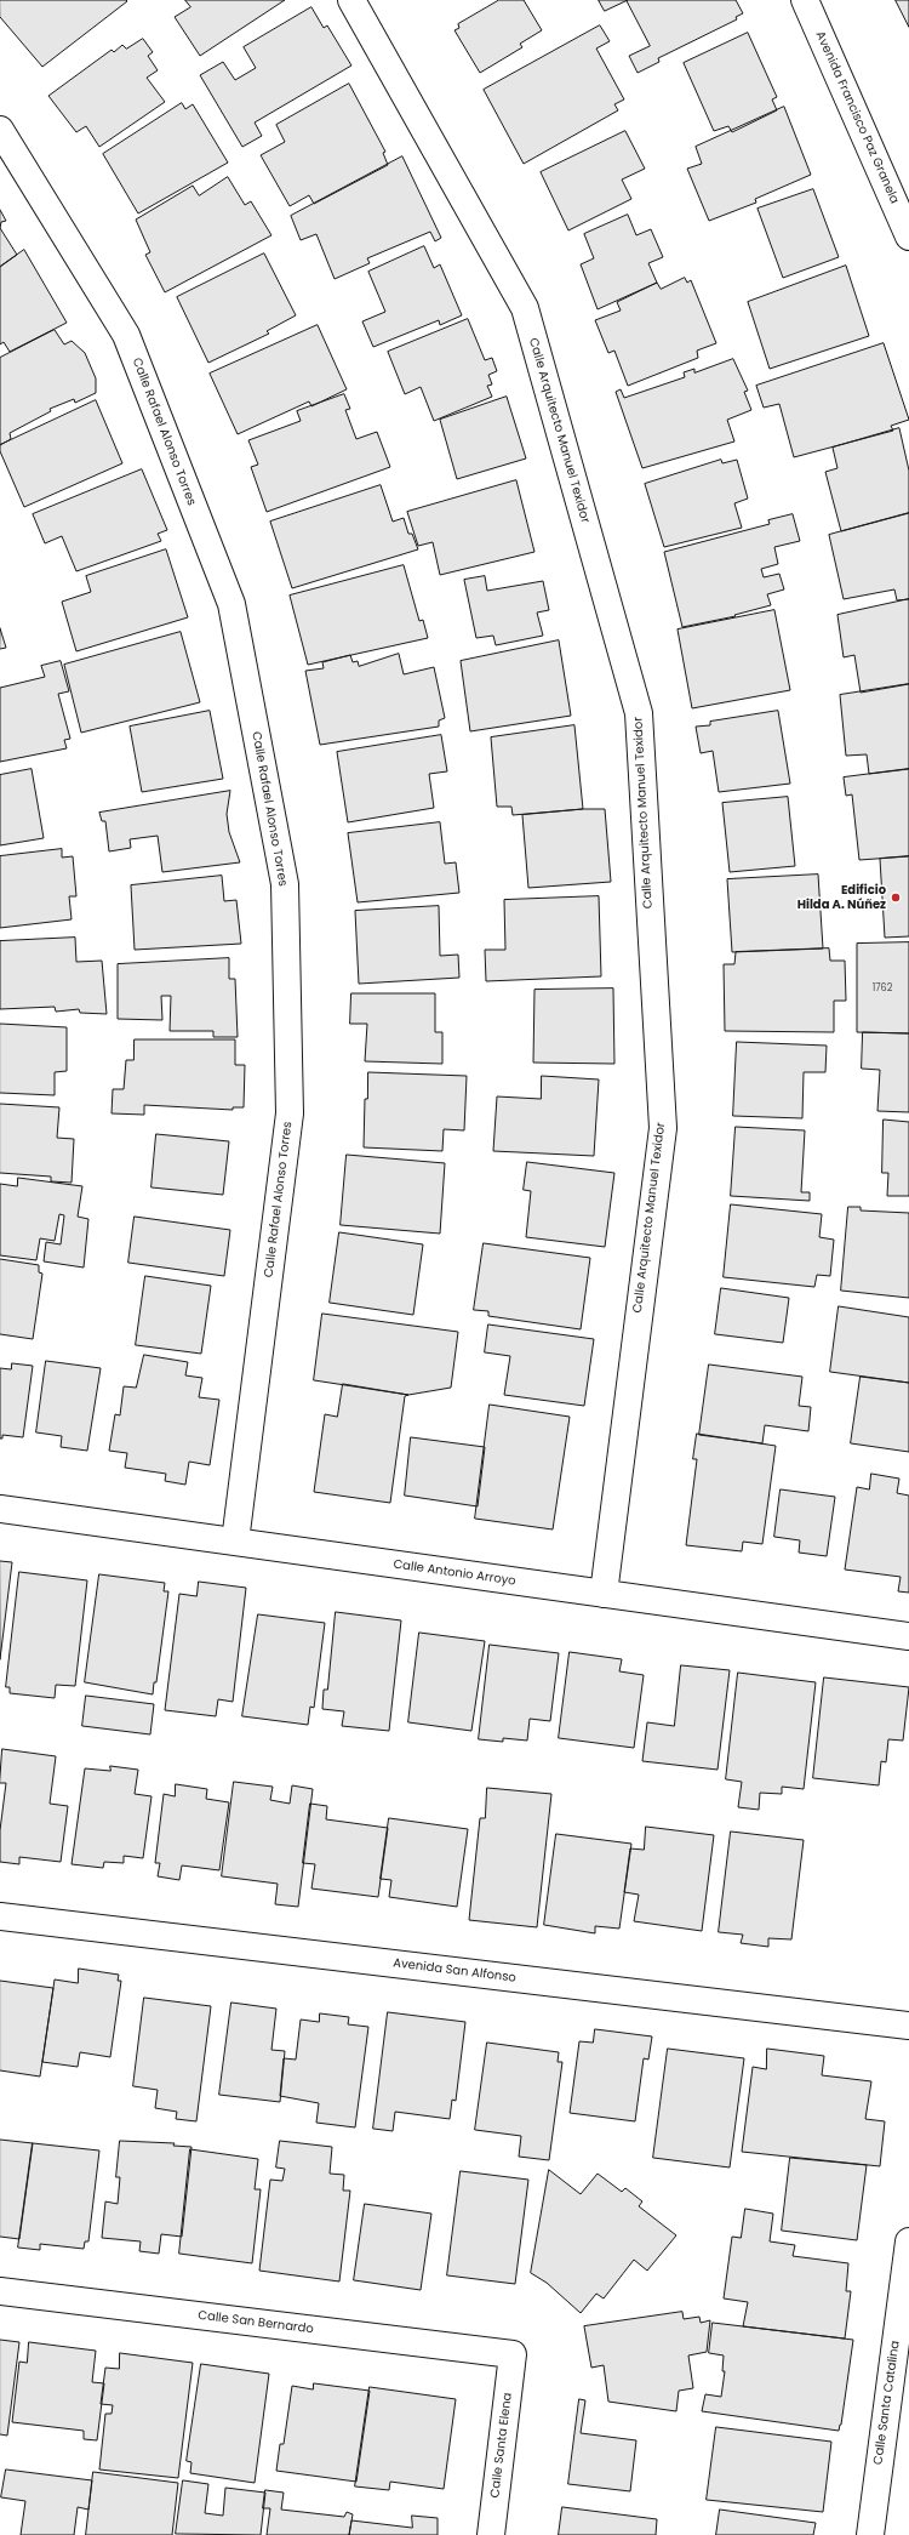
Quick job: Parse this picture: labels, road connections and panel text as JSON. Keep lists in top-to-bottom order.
{
  "streets": {
    "street": [
      "Avenida Francisco Paz Granela",
      "Calle Arquitecto Manuel Texidor",
      "Calle Rafael Alonso Torres",
      "Calle Antonio Arroyo",
      "Avenida San Alfonso",
      "Calle San Bernardo",
      "Calle Santa Catalina",
      "Calle Santa Elena"
    ]
  },
  "crossings": [
    ["Calle Arquitecto Manuel Texidor", "Calle Antonio Arroyo"],
    ["Calle Rafael Alonso Torres", "Calle Antonio Arroyo"],
    ["Calle San Bernardo", "Calle Santa Elena"]
  ],
  "places": ["Edificio Hilda A. Núñez"],
  "house_numbers": ["1762"]
}
